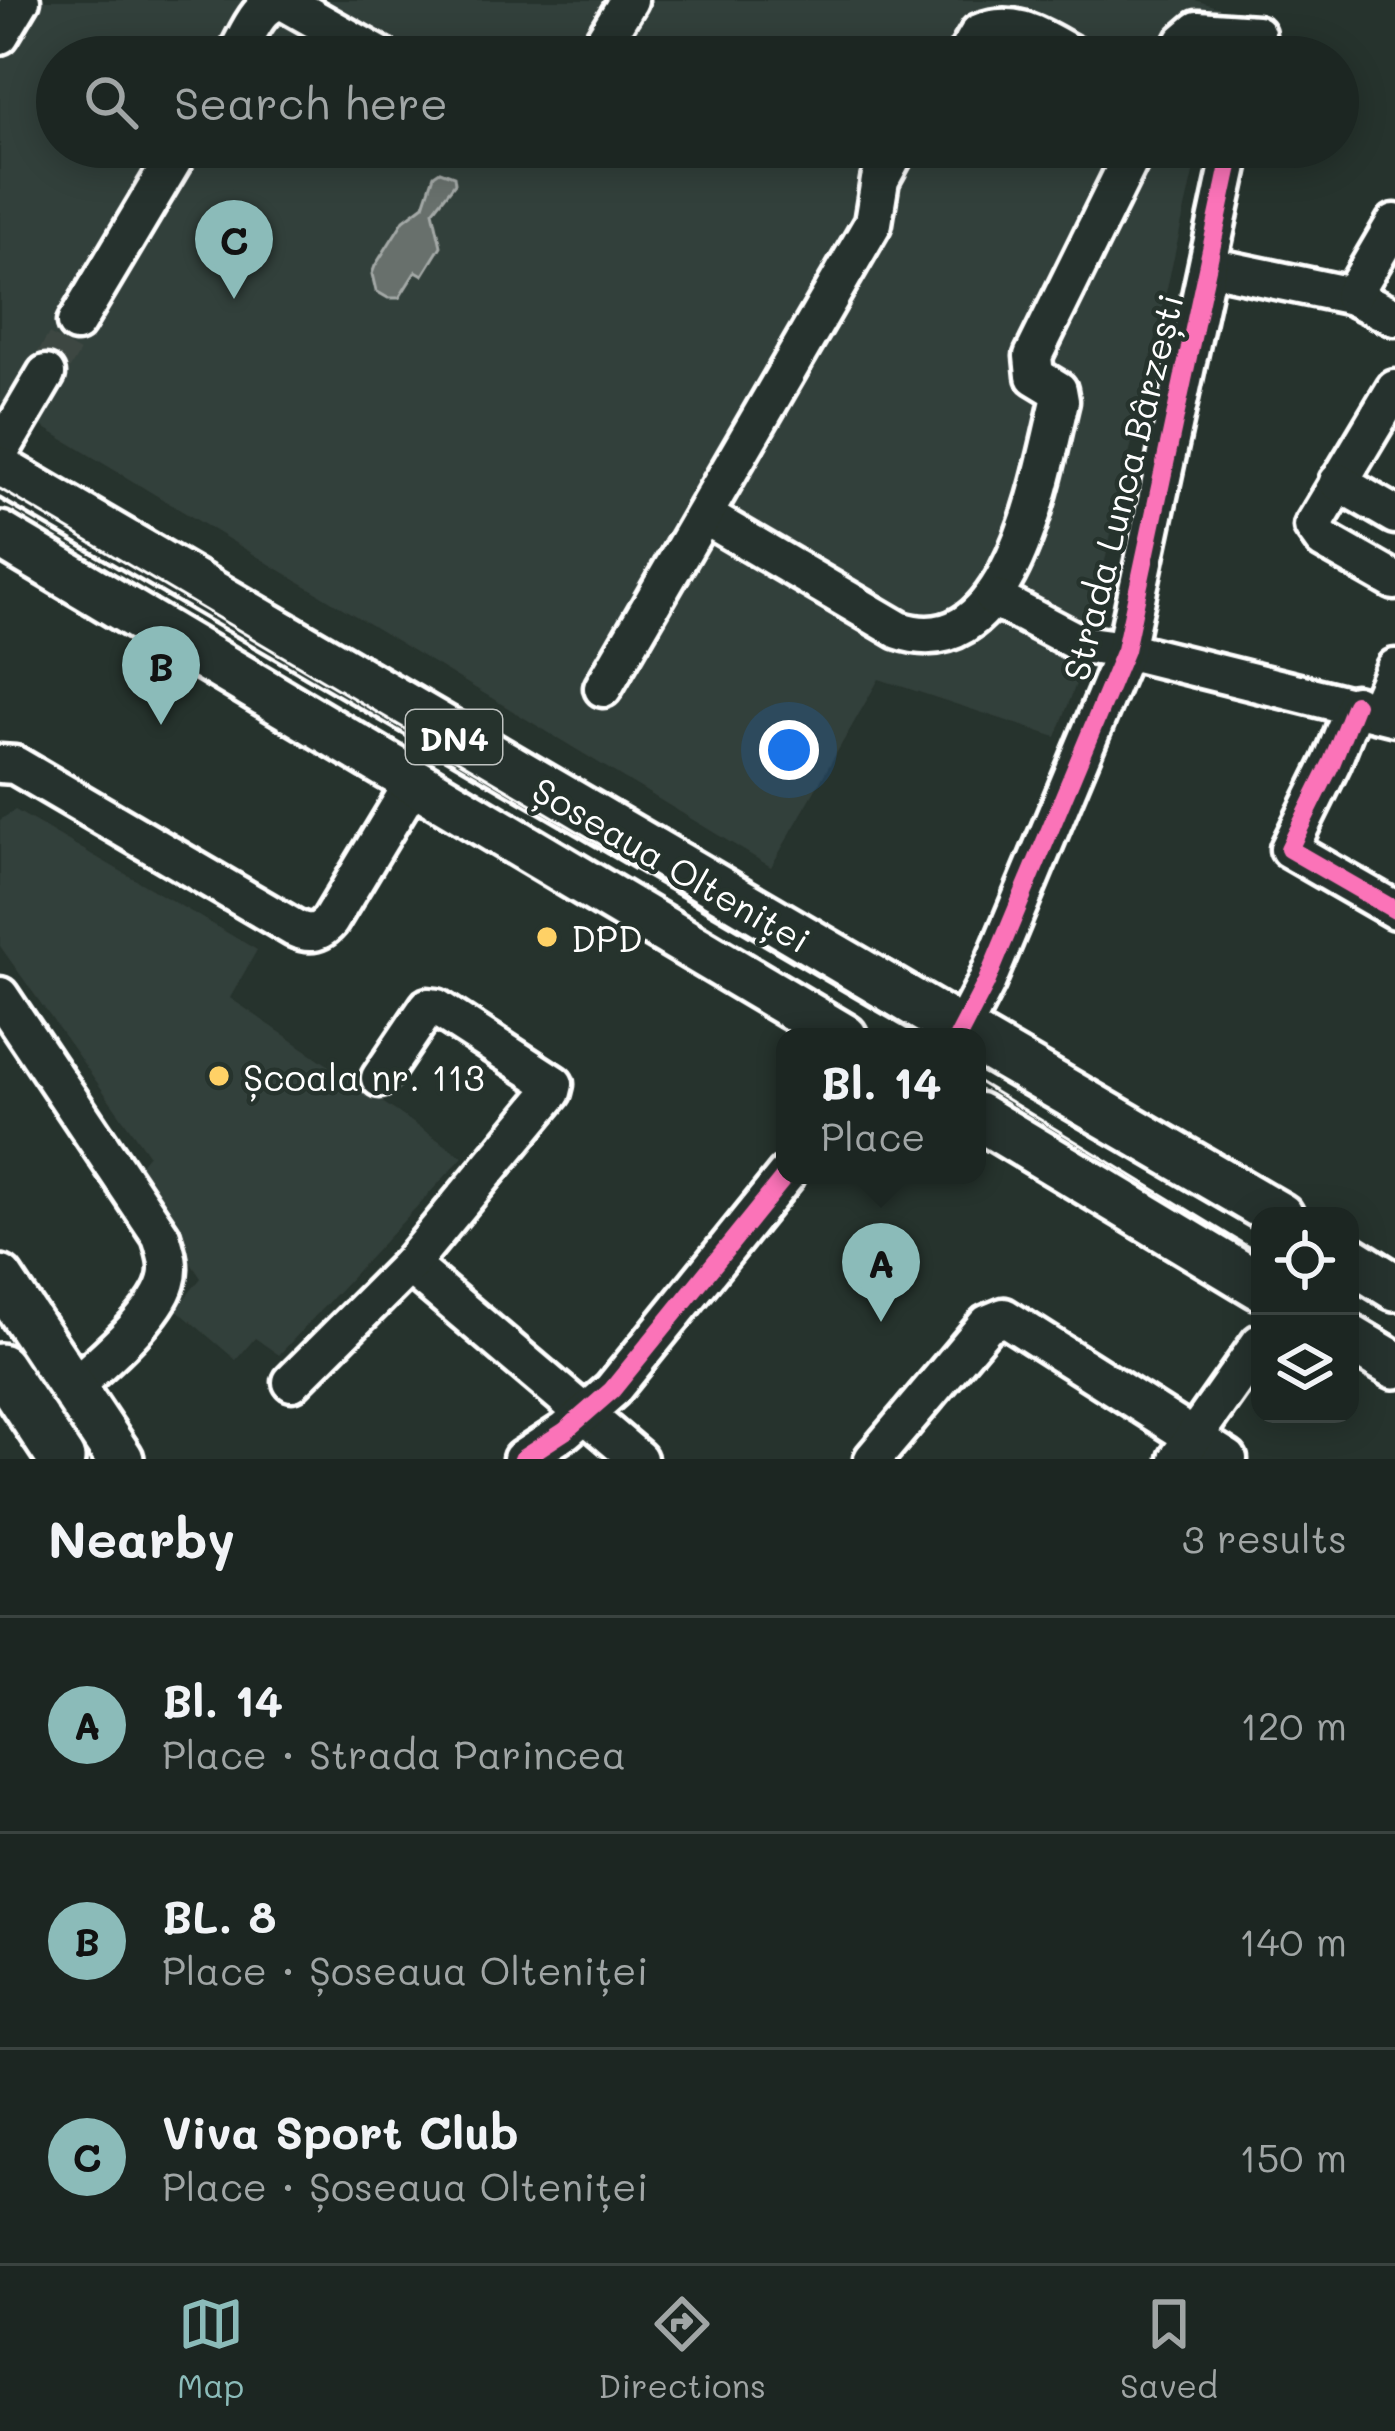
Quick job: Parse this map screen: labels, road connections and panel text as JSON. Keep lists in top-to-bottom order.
{
  "streets": {
    "main road": ["DN4", "Șoseaua Olteniței"],
    "street": ["Strada Lunca Bârzești"]
  },
  "places": ["DPD", "Școala nr. 113"],
  "page": {
    "search": "Search here",
    "pins": ["C", "B", "A"],
    "popup": ["Bl. 14", "Place"],
    "heading": ["Nearby", "3 results"],
    "list": [
      {
        "mark": "A",
        "name": "Bl. 14",
        "note": "Place · Strada Parincea",
        "value": "120 m"
      },
      {
        "mark": "B",
        "name": "BL. 8",
        "note": "Place · Șoseaua Olteniței",
        "value": "140 m"
      },
      {
        "mark": "C",
        "name": "Viva Sport Club",
        "note": "Place · Șoseaua Olteniței",
        "value": "150 m"
      }
    ],
    "nav": ["Map", "Directions", "Saved"]
  }
}
